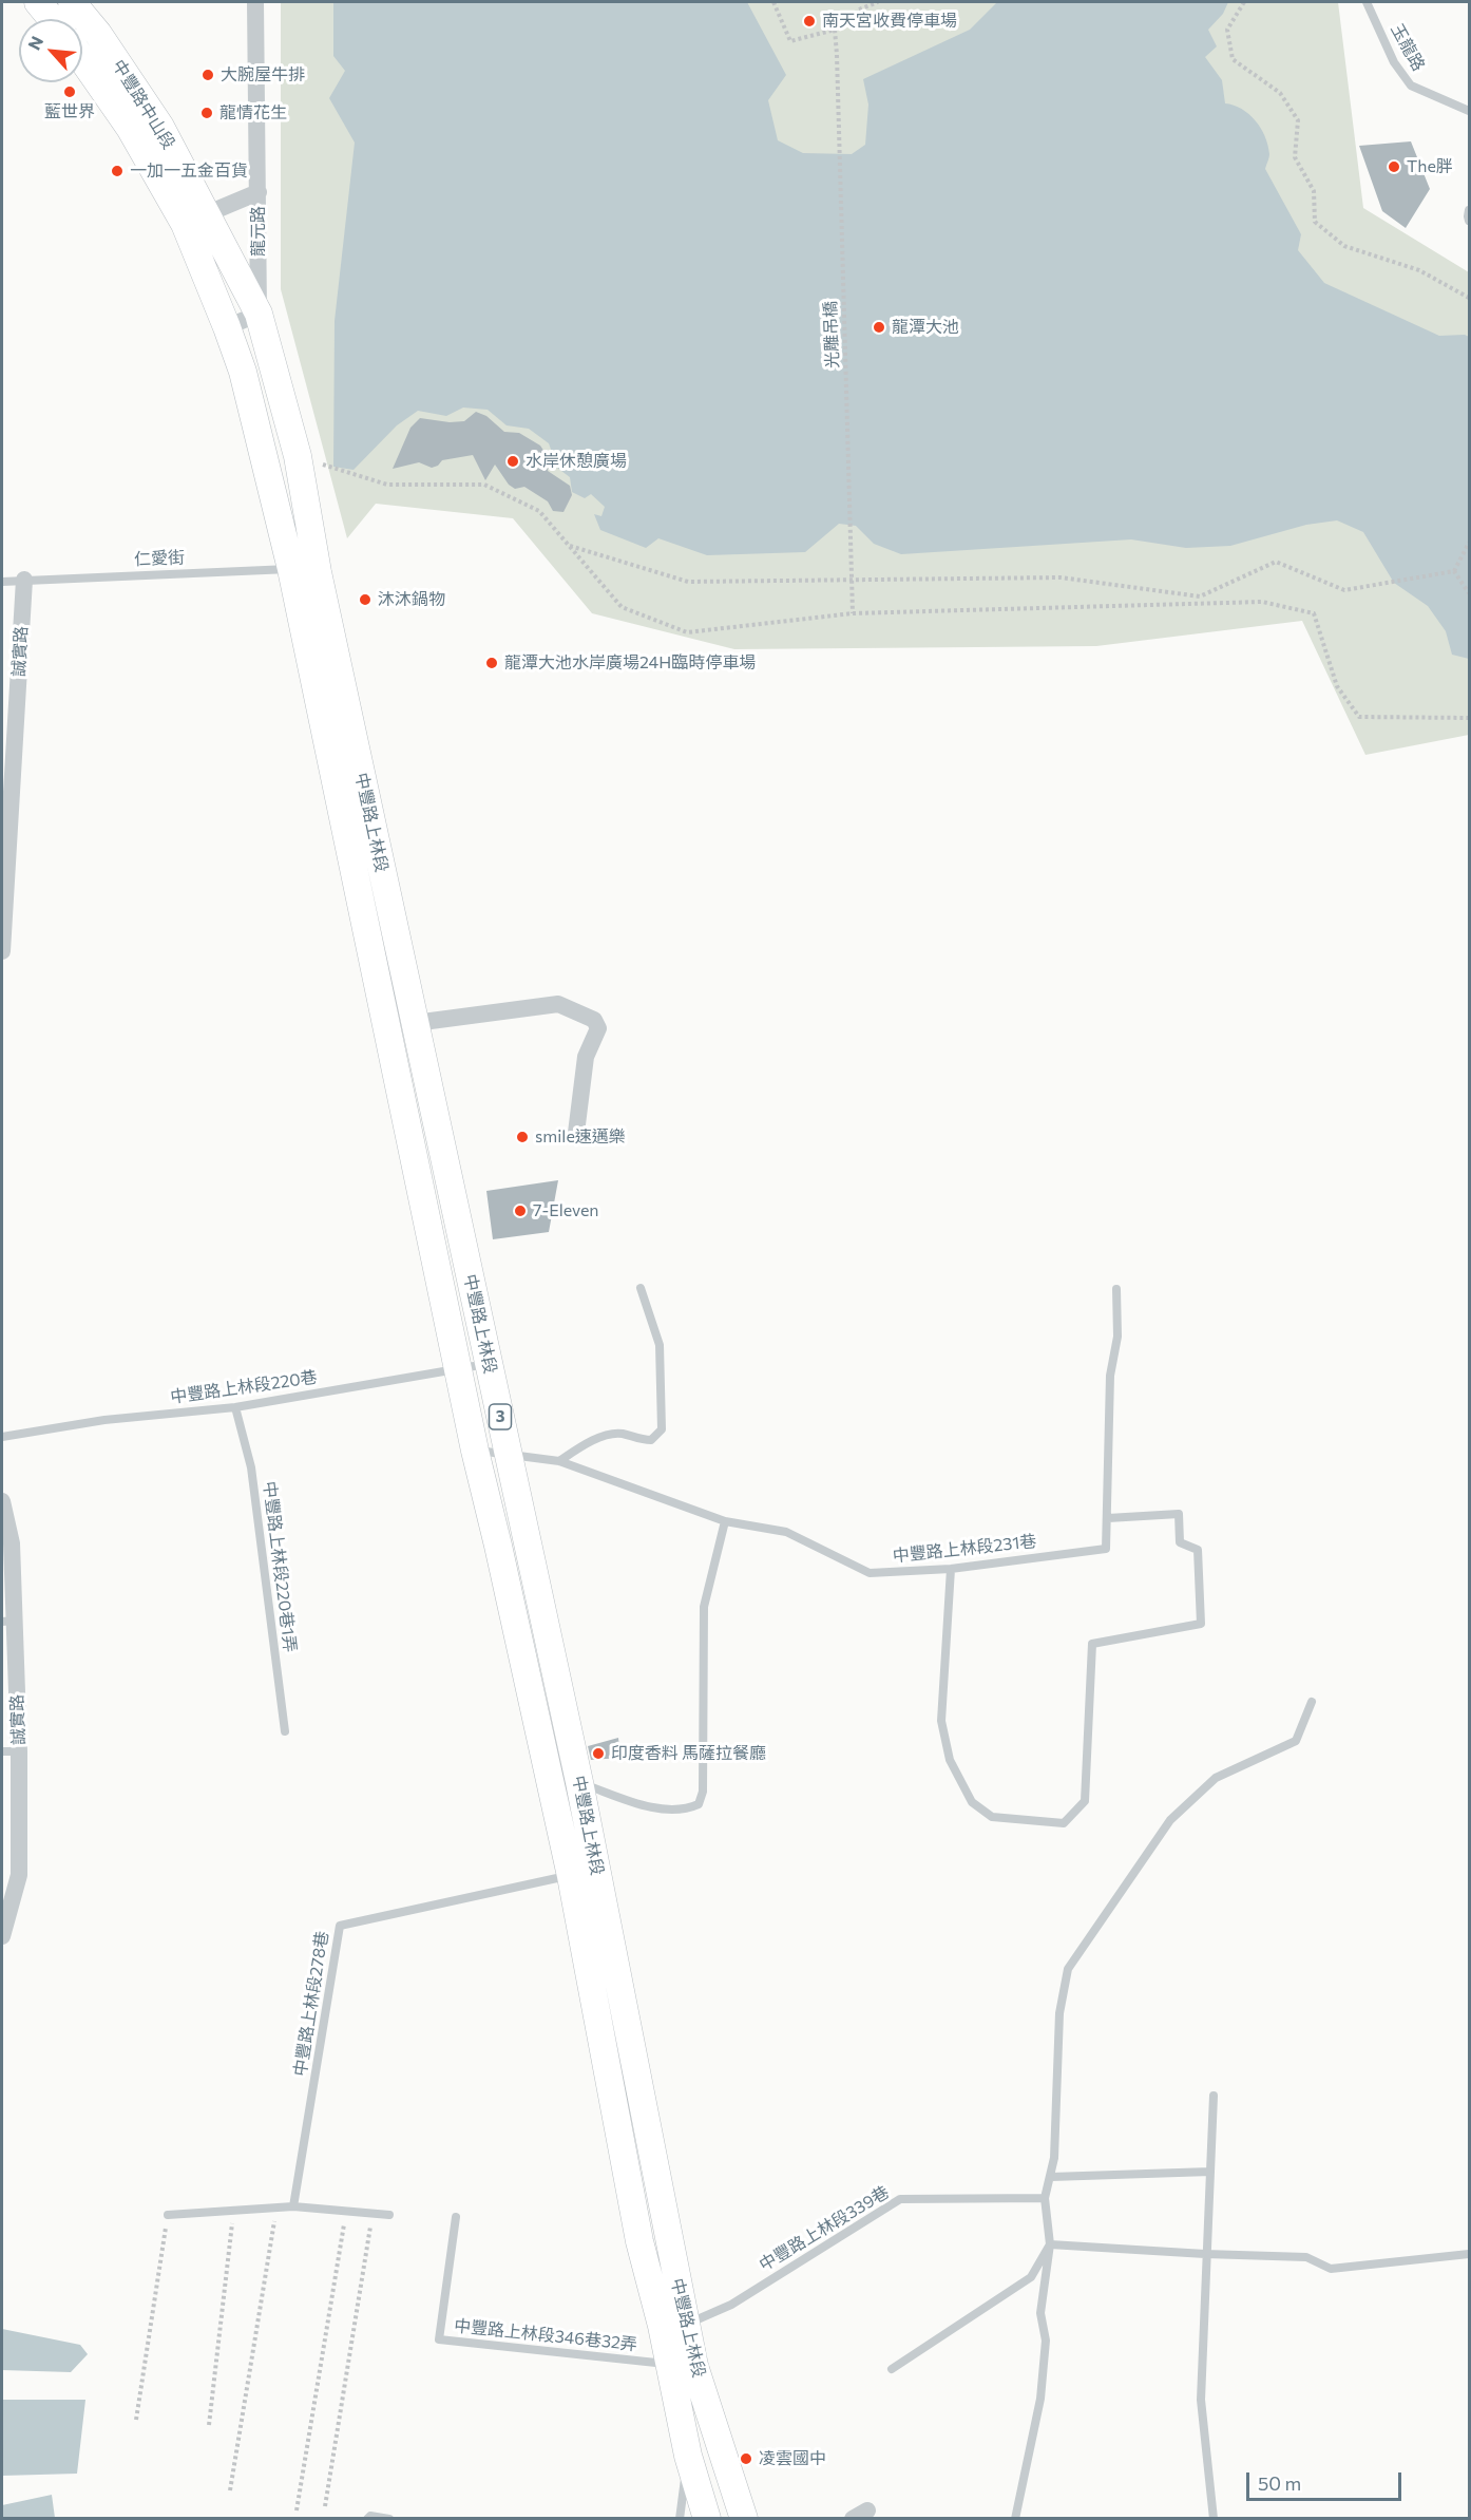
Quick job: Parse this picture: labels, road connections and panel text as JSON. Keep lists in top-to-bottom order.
{
  "streets": {
    "main road": ["中豐路中山段", "中豐路上林段", "3"],
    "street": ["龍元路", "誠實路"],
    "lane": [
      "玉龍路",
      "仁愛街",
      "中豐路上林段220巷",
      "中豐路上林段231巷",
      "中豐路上林段220巷1弄",
      "中豐路上林段278巷",
      "中豐路上林段339巷",
      "中豐路上林段346巷32弄"
    ],
    "path": ["光雕吊橋"]
  },
  "crossings": [
    ["中豐路中山段", "龍元路"],
    ["中豐路中山段", "中豐路上林段"],
    ["龍元路", "中豐路上林段"],
    ["仁愛街", "誠實路"],
    ["仁愛街", "中豐路上林段"],
    ["中豐路上林段", "中豐路上林段220巷"],
    ["中豐路上林段", "中豐路上林段231巷"],
    ["中豐路上林段", "中豐路上林段278巷"],
    ["中豐路上林段", "中豐路上林段339巷"],
    ["中豐路上林段", "中豐路上林段346巷32弄"],
    ["中豐路上林段220巷", "中豐路上林段220巷1弄"]
  ],
  "places": [
    "南天宮收費停車場",
    "大腕屋牛排",
    "藍世界",
    "龍情花生",
    "The胖",
    "一加一五金百貨",
    "龍潭大池",
    "水岸休憩廣場",
    "沐沐鍋物",
    "龍潭大池水岸廣場24H臨時停車場",
    "smile速邁樂",
    "7-Eleven",
    "印度香料 馬薩拉餐廳",
    "凌雲國中"
  ],
  "scale_bar": "50 m",
  "north": "top left"
}
